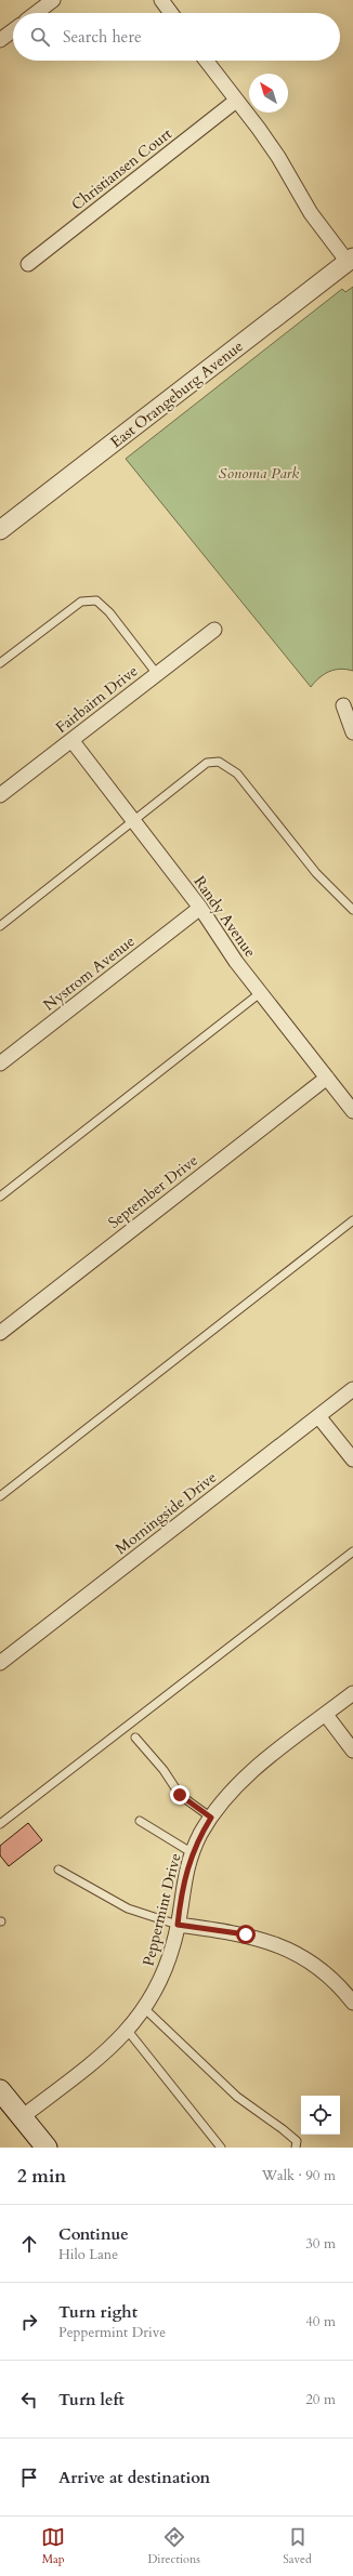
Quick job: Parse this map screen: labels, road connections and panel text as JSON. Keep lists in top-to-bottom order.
{
  "streets": {
    "street": [
      "Christiansen Court",
      "East Orangeburg Avenue",
      "Fairbairn Drive",
      "Randy Avenue",
      "Nystrom Avenue",
      "September Drive",
      "Morningside Drive",
      "Peppermint Drive"
    ]
  },
  "crossings": [
    ["Fairbairn Drive", "Randy Avenue"],
    ["Randy Avenue", "Nystrom Avenue"],
    ["Randy Avenue", "September Drive"]
  ],
  "parks": ["Sonoma Park"],
  "north": "top left",
  "page": {
    "search": "Search here",
    "heading": ["2 min", "Walk · 90 m"],
    "list": [
      ["Continue", "Hilo Lane", "30 m"],
      ["Turn right", "Peppermint Drive", "40 m"],
      ["Turn left", "20 m"],
      "Arrive at destination"
    ],
    "nav": ["Map", "Directions", "Saved"]
  }
}
